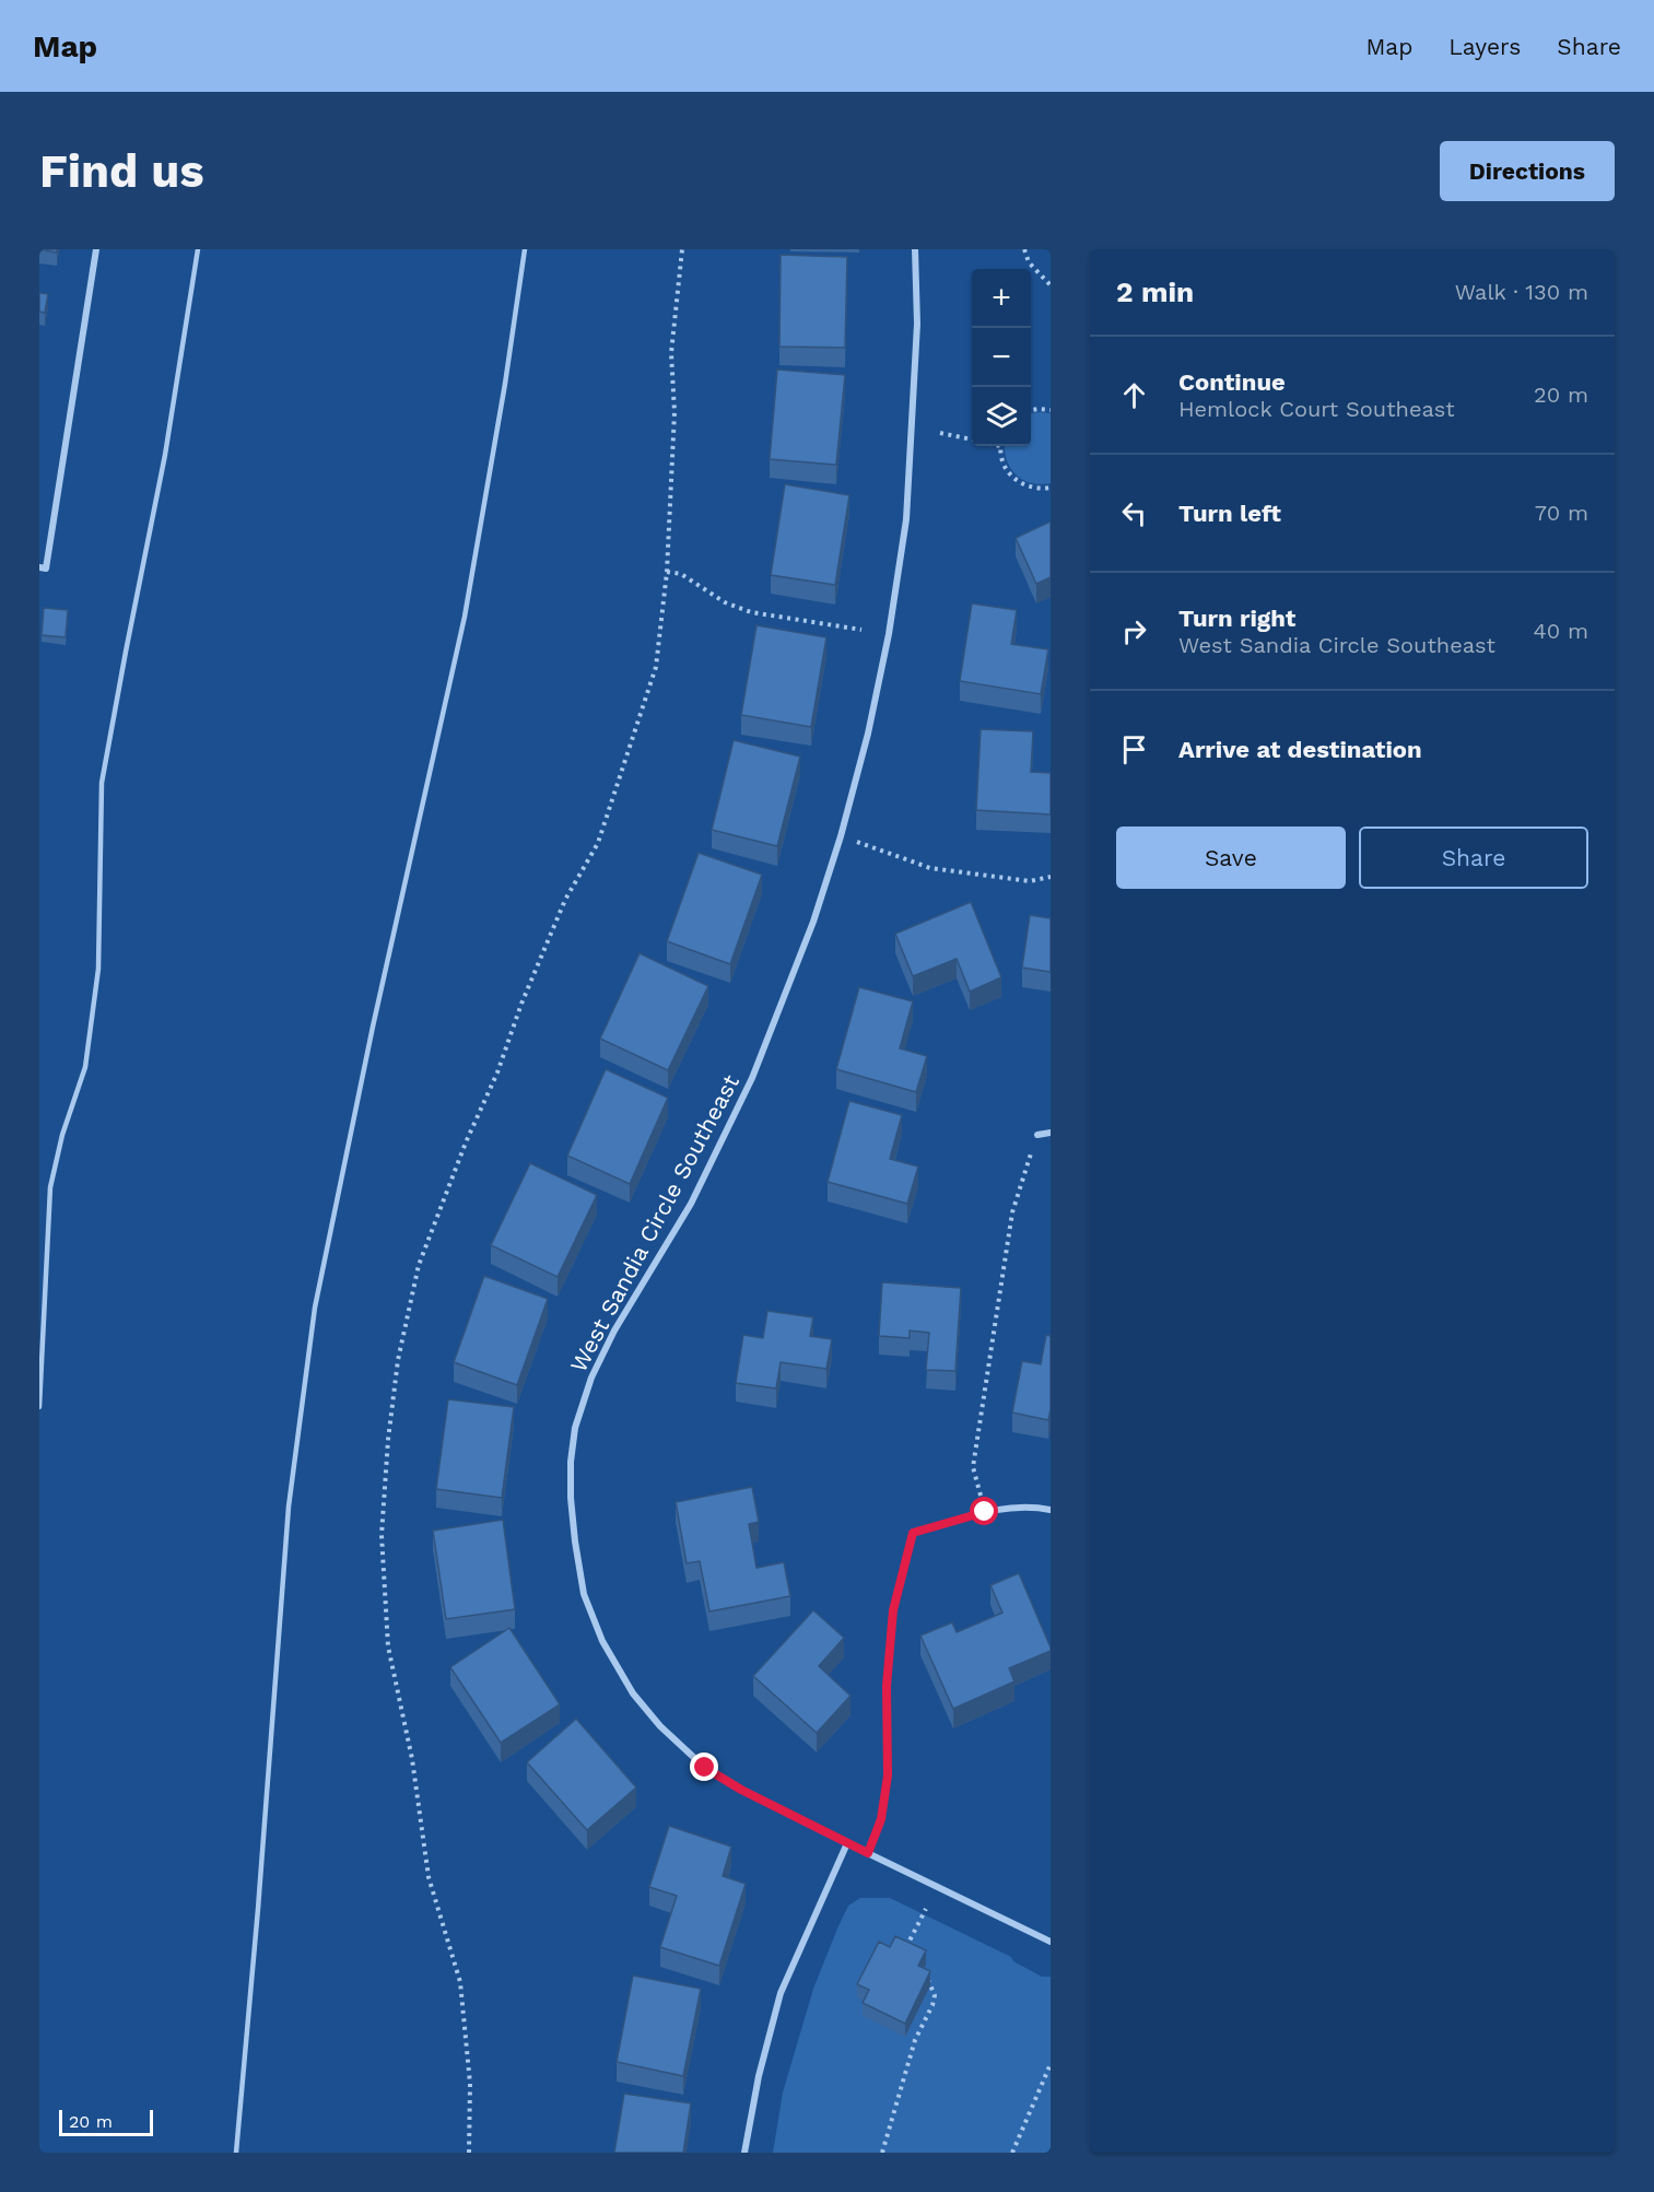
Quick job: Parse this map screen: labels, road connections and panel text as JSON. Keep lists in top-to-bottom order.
{
  "streets": {
    "street": ["West Sandia Circle Southeast"]
  },
  "scale_bar": "20 m",
  "page": {
    "header": "Map",
    "nav": ["Map", "Layers", "Share"],
    "buttons": [
      "Directions",
      ["Save", "Share"]
    ],
    "title": "Find us",
    "heading": ["2 min", "Walk · 130 m"],
    "map_buttons": ["+", "−"],
    "list": [
      ["Continue", "Hemlock Court Southeast", "20 m"],
      ["Turn left", "70 m"],
      ["Turn right", "West Sandia Circle Southeast", "40 m"],
      "Arrive at destination"
    ],
    "scale": "20 m"
  }
}
